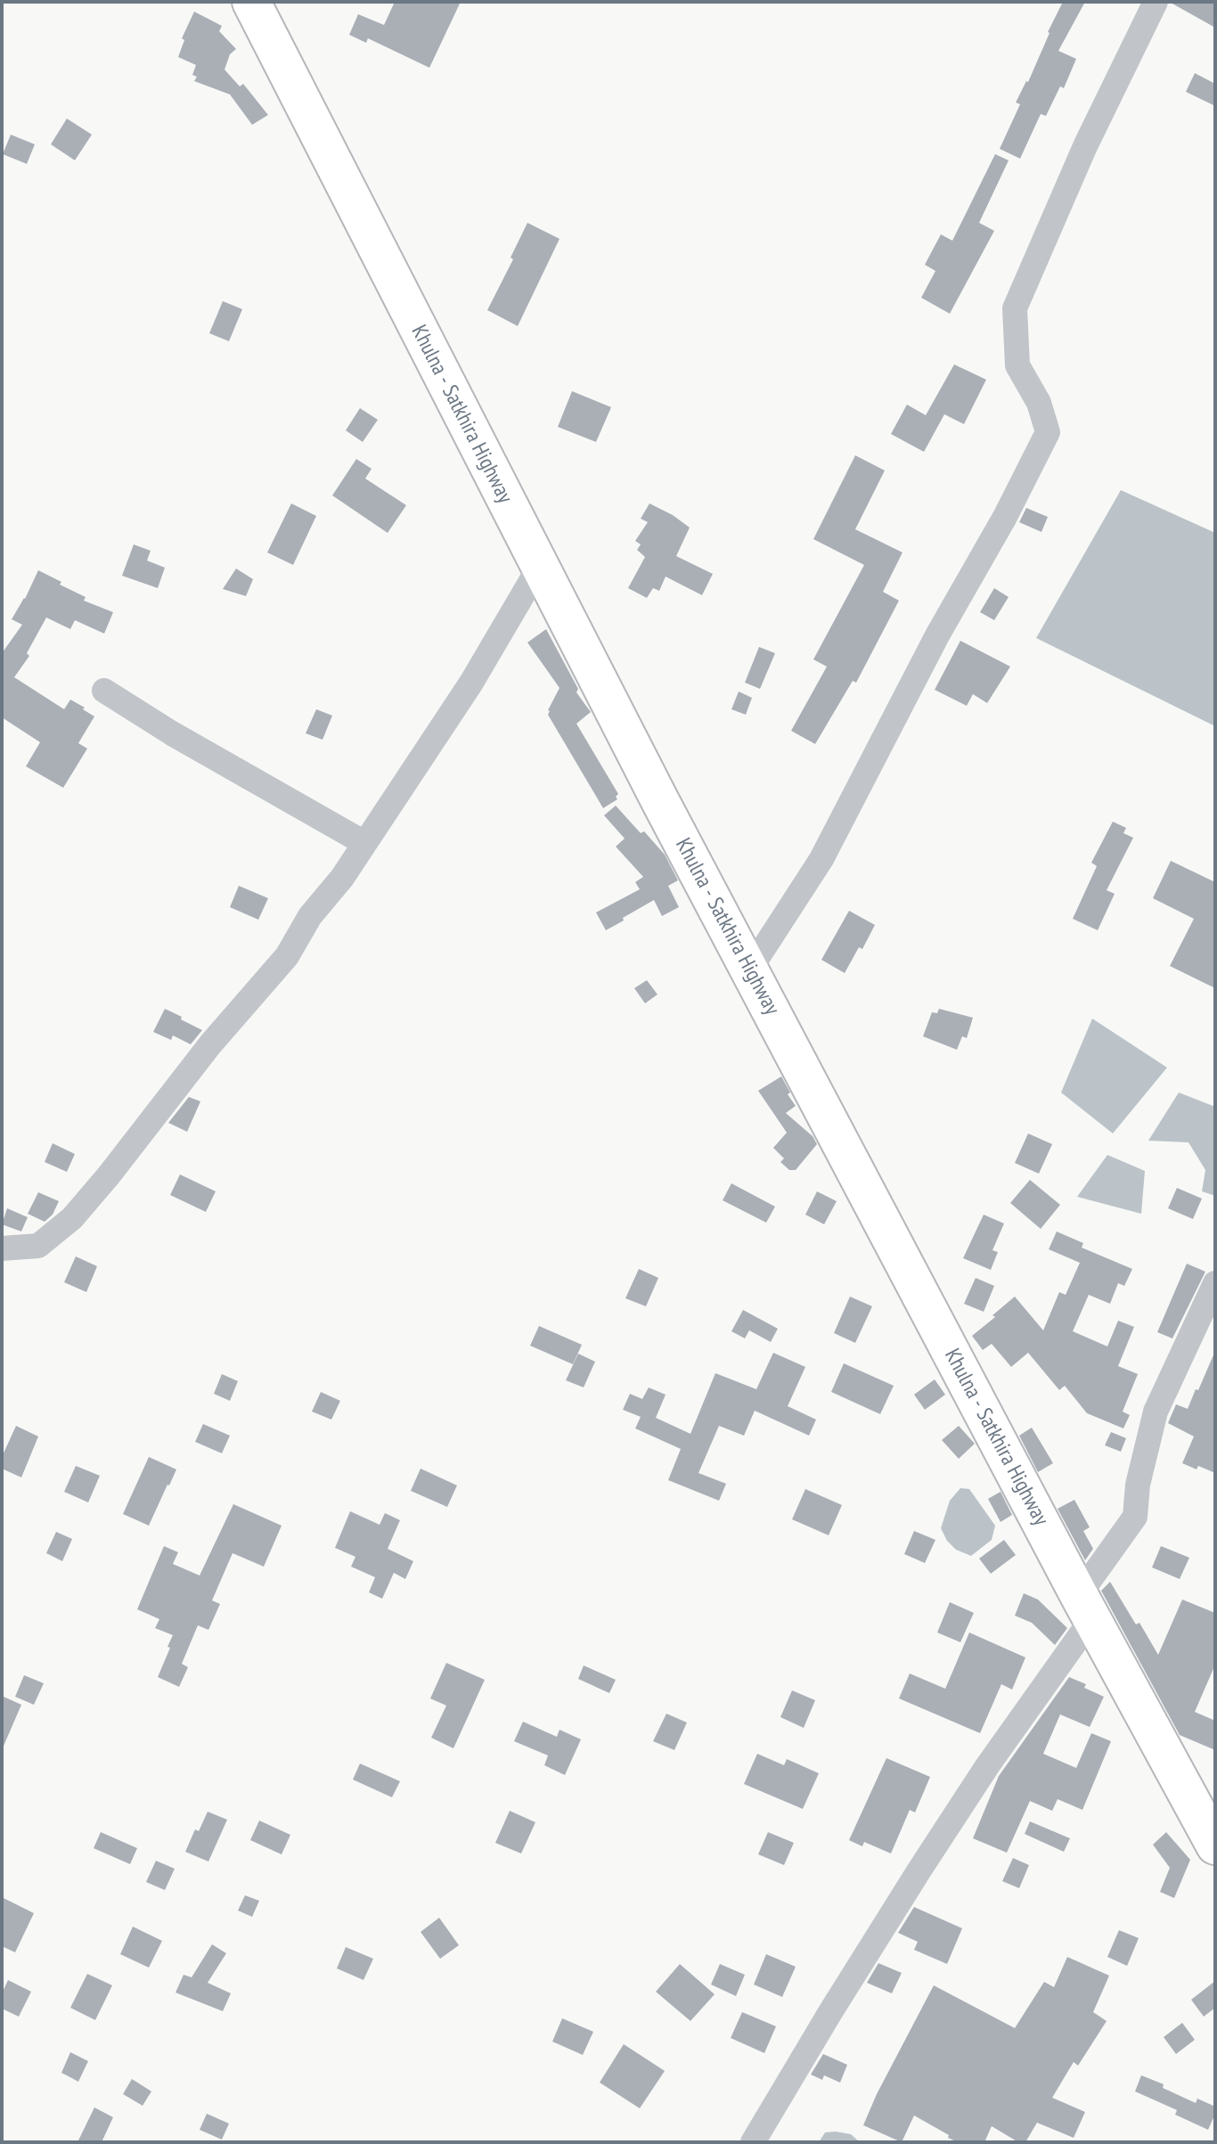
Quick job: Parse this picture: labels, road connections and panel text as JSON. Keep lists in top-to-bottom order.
{
  "streets": {
    "highway": ["Khulna - Satkhira Highway"]
  }
}
